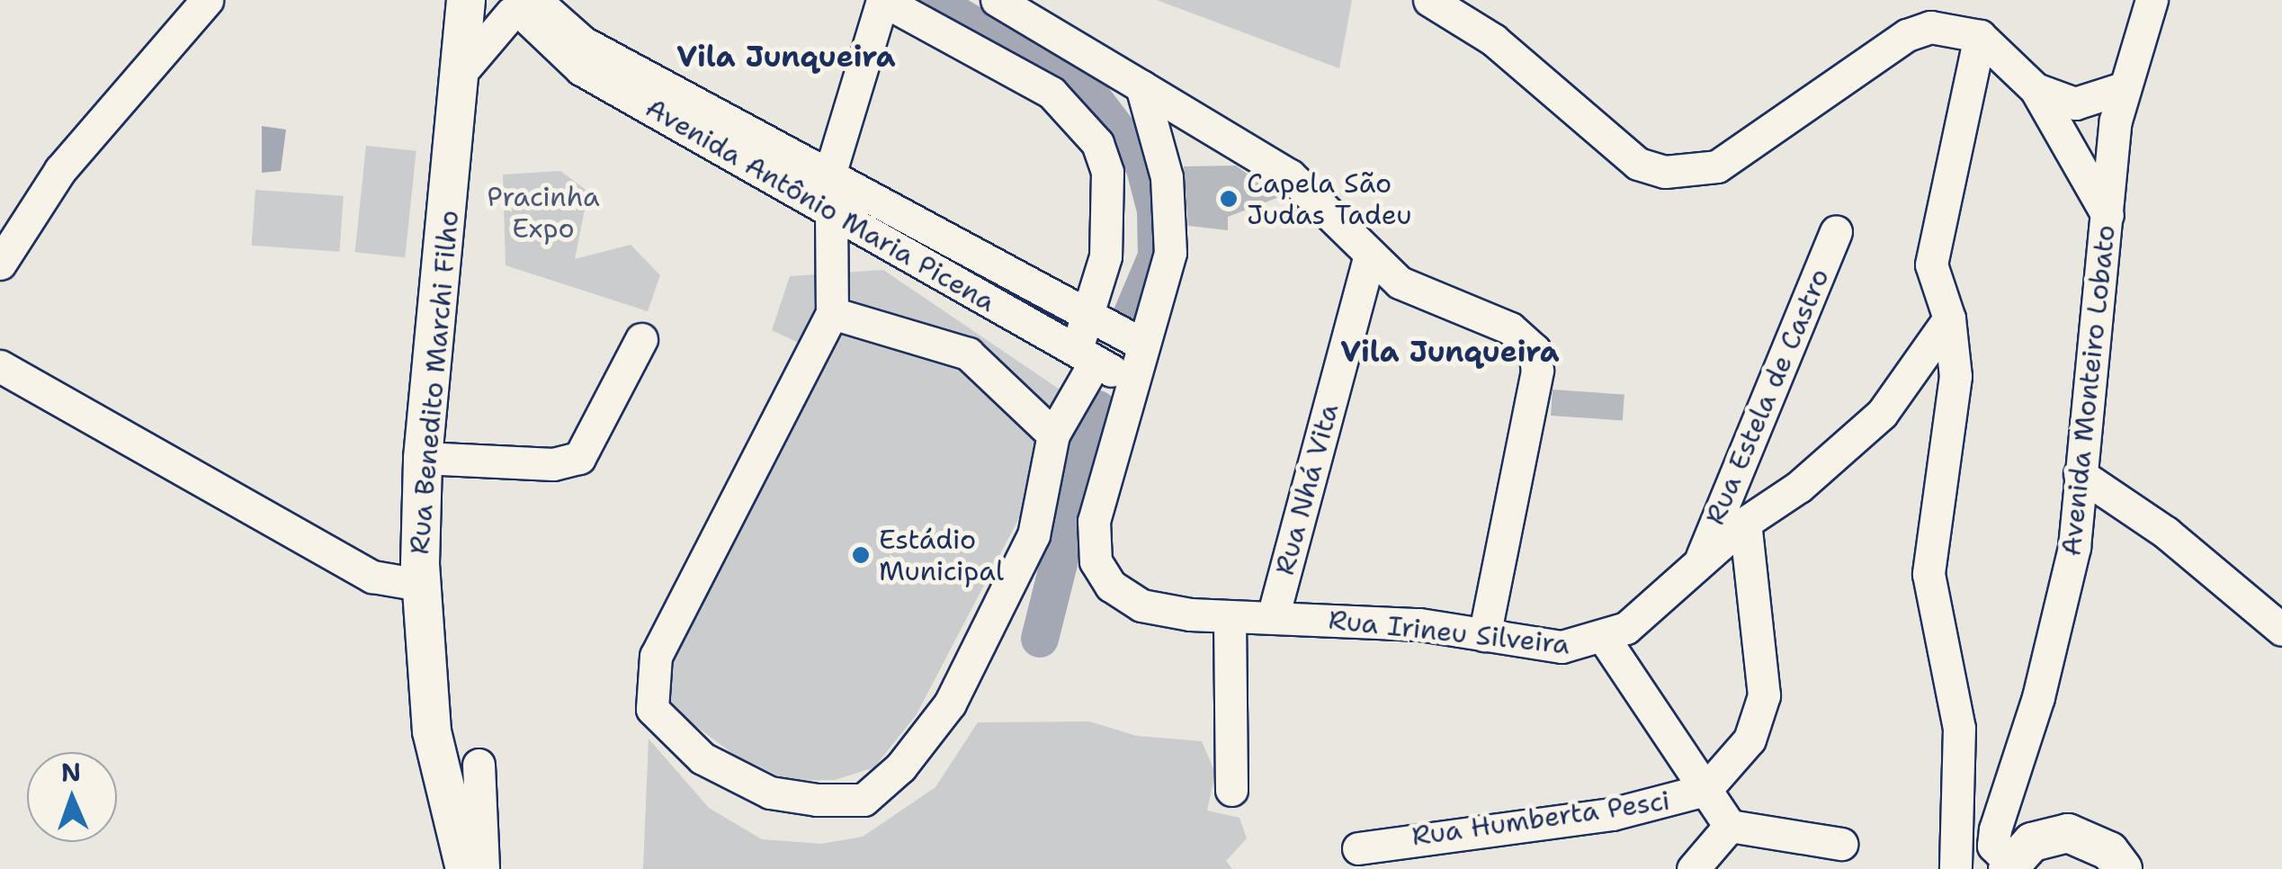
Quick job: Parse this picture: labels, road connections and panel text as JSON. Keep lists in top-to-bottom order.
{
  "streets": {
    "main road": ["Rua Benedito Marchi Filho"],
    "street": [
      "Avenida Antônio Maria Picena",
      "Avenida Monteiro Lobato",
      "Rua Estela de Castro",
      "Rua Nhá Vita",
      "Rua Irineu Silveira",
      "Rua Humberta Pesci"
    ]
  },
  "crossings": [
    ["Avenida Antônio Maria Picena", "Rua Irineu Silveira"],
    ["Rua Estela de Castro", "Rua Irineu Silveira"],
    ["Rua Nhá Vita", "Rua Irineu Silveira"],
    ["Rua Irineu Silveira", "Rua Humberta Pesci"]
  ],
  "districts": ["Vila Junqueira", "Vila Junqueira"],
  "parks": ["Pracinha Expo"],
  "places": ["Capela São Judas Tadeu", "Estádio Municipal"],
  "north": "top"
}
